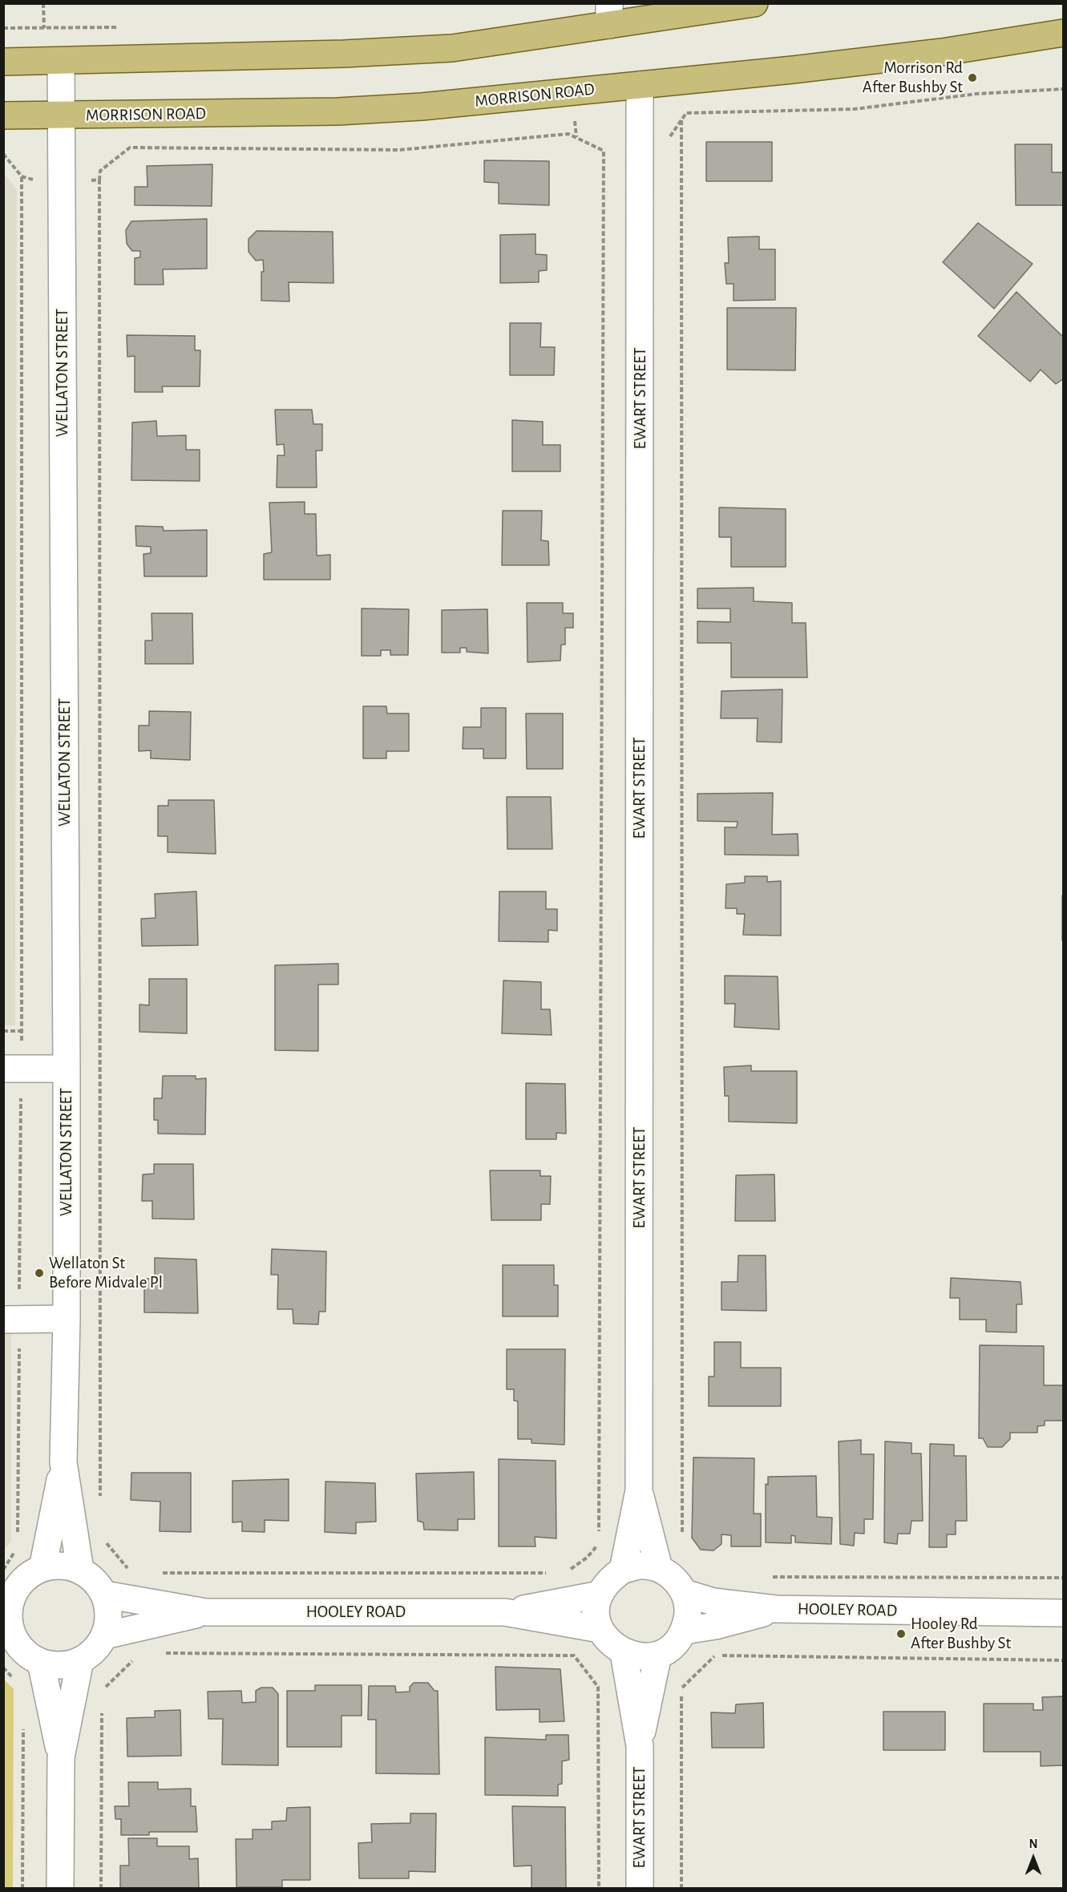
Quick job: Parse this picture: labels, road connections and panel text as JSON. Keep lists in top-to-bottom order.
{
  "streets": {
    "main road": ["MORRISON ROAD"],
    "street": ["WELLATON STREET", "EWART STREET", "HOOLEY ROAD"]
  },
  "crossings": [
    ["MORRISON ROAD", "WELLATON STREET"],
    ["MORRISON ROAD", "EWART STREET"],
    ["WELLATON STREET", "HOOLEY ROAD"],
    ["EWART STREET", "HOOLEY ROAD"]
  ],
  "places": ["Morrison Rd After Bushby St", "Wellaton St Before Midvale Pl", "Hooley Rd After Bushby St"],
  "north": "top"
}
